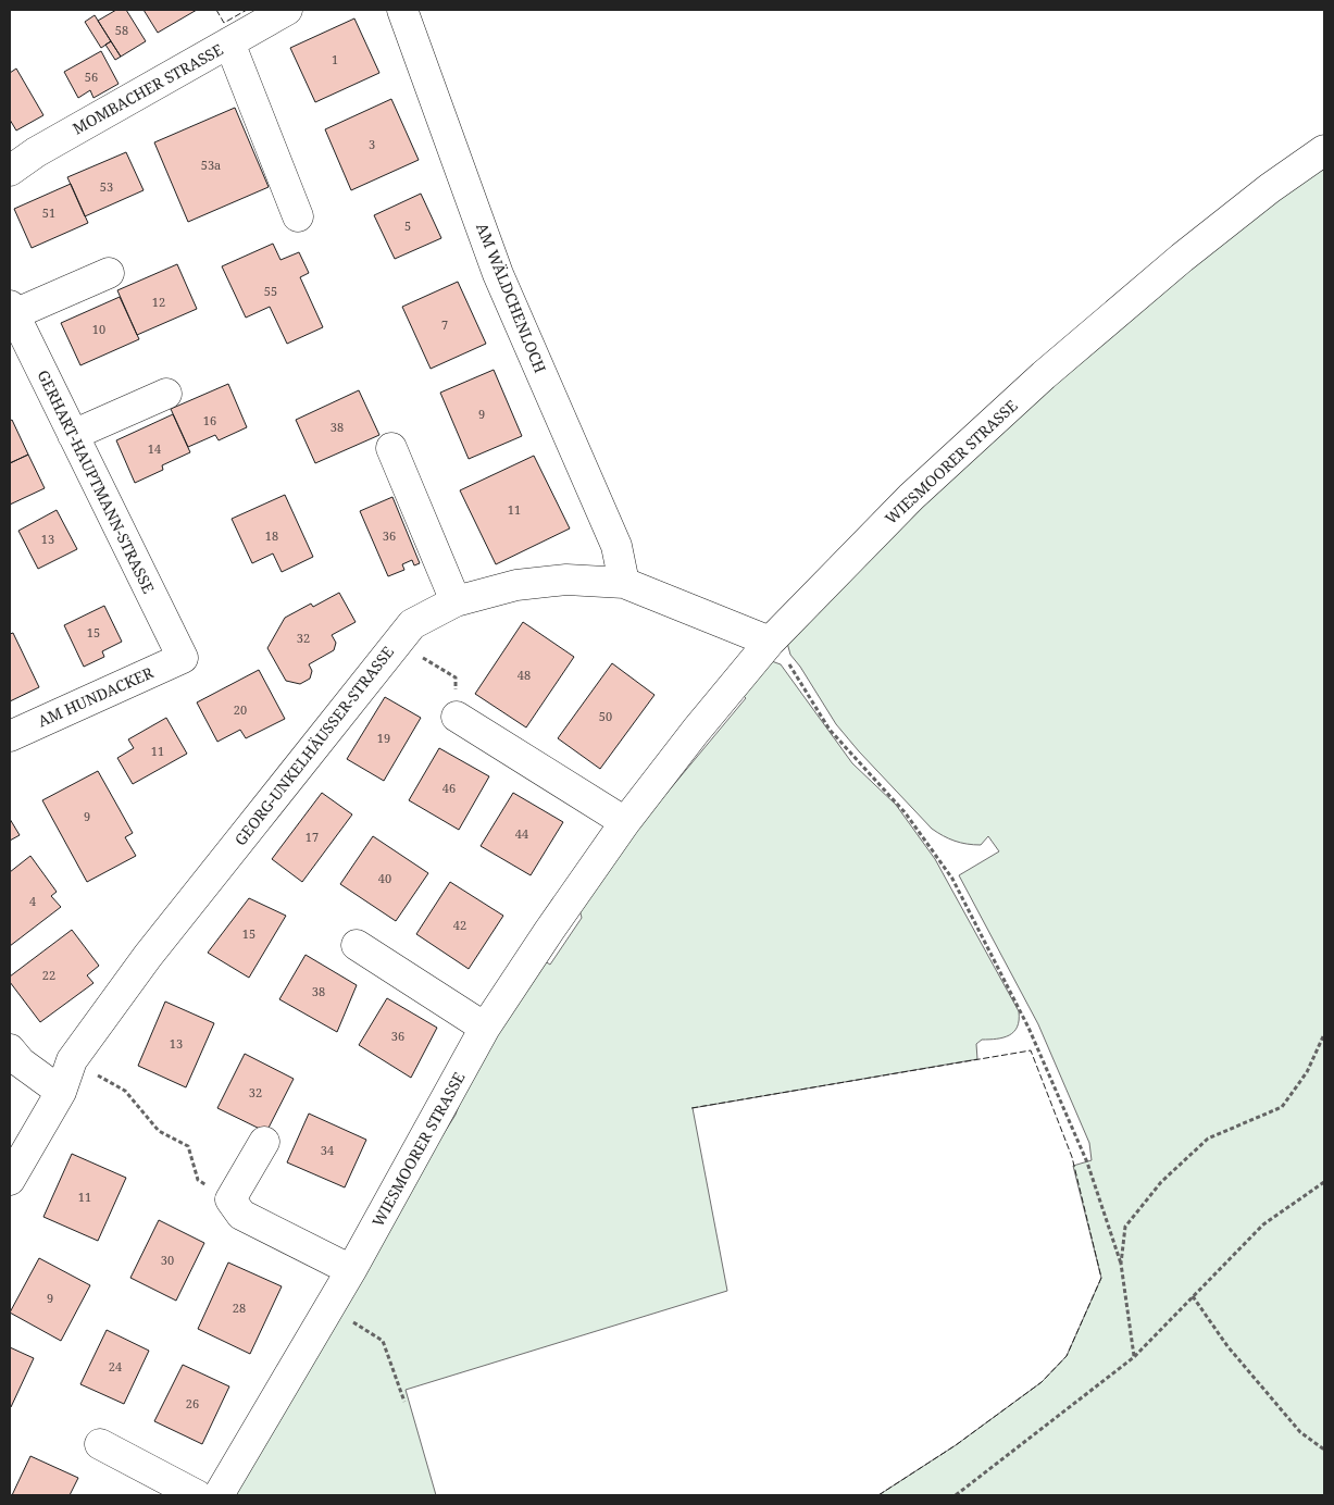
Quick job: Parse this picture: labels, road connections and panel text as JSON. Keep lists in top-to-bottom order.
{
  "streets": {
    "street": [
      "MOMBACHER STRASSE",
      "AM WÄLDCHENLOCH",
      "WIESMOORER STRASSE",
      "GERHART-HAUPTMANN-STRASSE",
      "AM HUNDACKER",
      "GEORG-UNKELHÄUSSER-STRASSE"
    ]
  },
  "crossings": [
    ["AM WÄLDCHENLOCH", "GEORG-UNKELHÄUSSER-STRASSE"],
    ["WIESMOORER STRASSE", "GEORG-UNKELHÄUSSER-STRASSE"],
    ["GERHART-HAUPTMANN-STRASSE", "AM HUNDACKER"]
  ],
  "house_numbers": [
    "58",
    "1",
    "56",
    "3",
    "53a",
    "53",
    "51",
    "5",
    "55",
    "12",
    "7",
    "10",
    "9",
    "16",
    "38",
    "14",
    "11",
    "18",
    "36",
    "13",
    "15",
    "32",
    "48",
    "20",
    "50",
    "19",
    "11",
    "46",
    "9",
    "44",
    "17",
    "40",
    "4",
    "42",
    "15",
    "22",
    "38",
    "36",
    "13",
    "32",
    "34",
    "11",
    "30",
    "9",
    "28",
    "24",
    "26"
  ]
}
